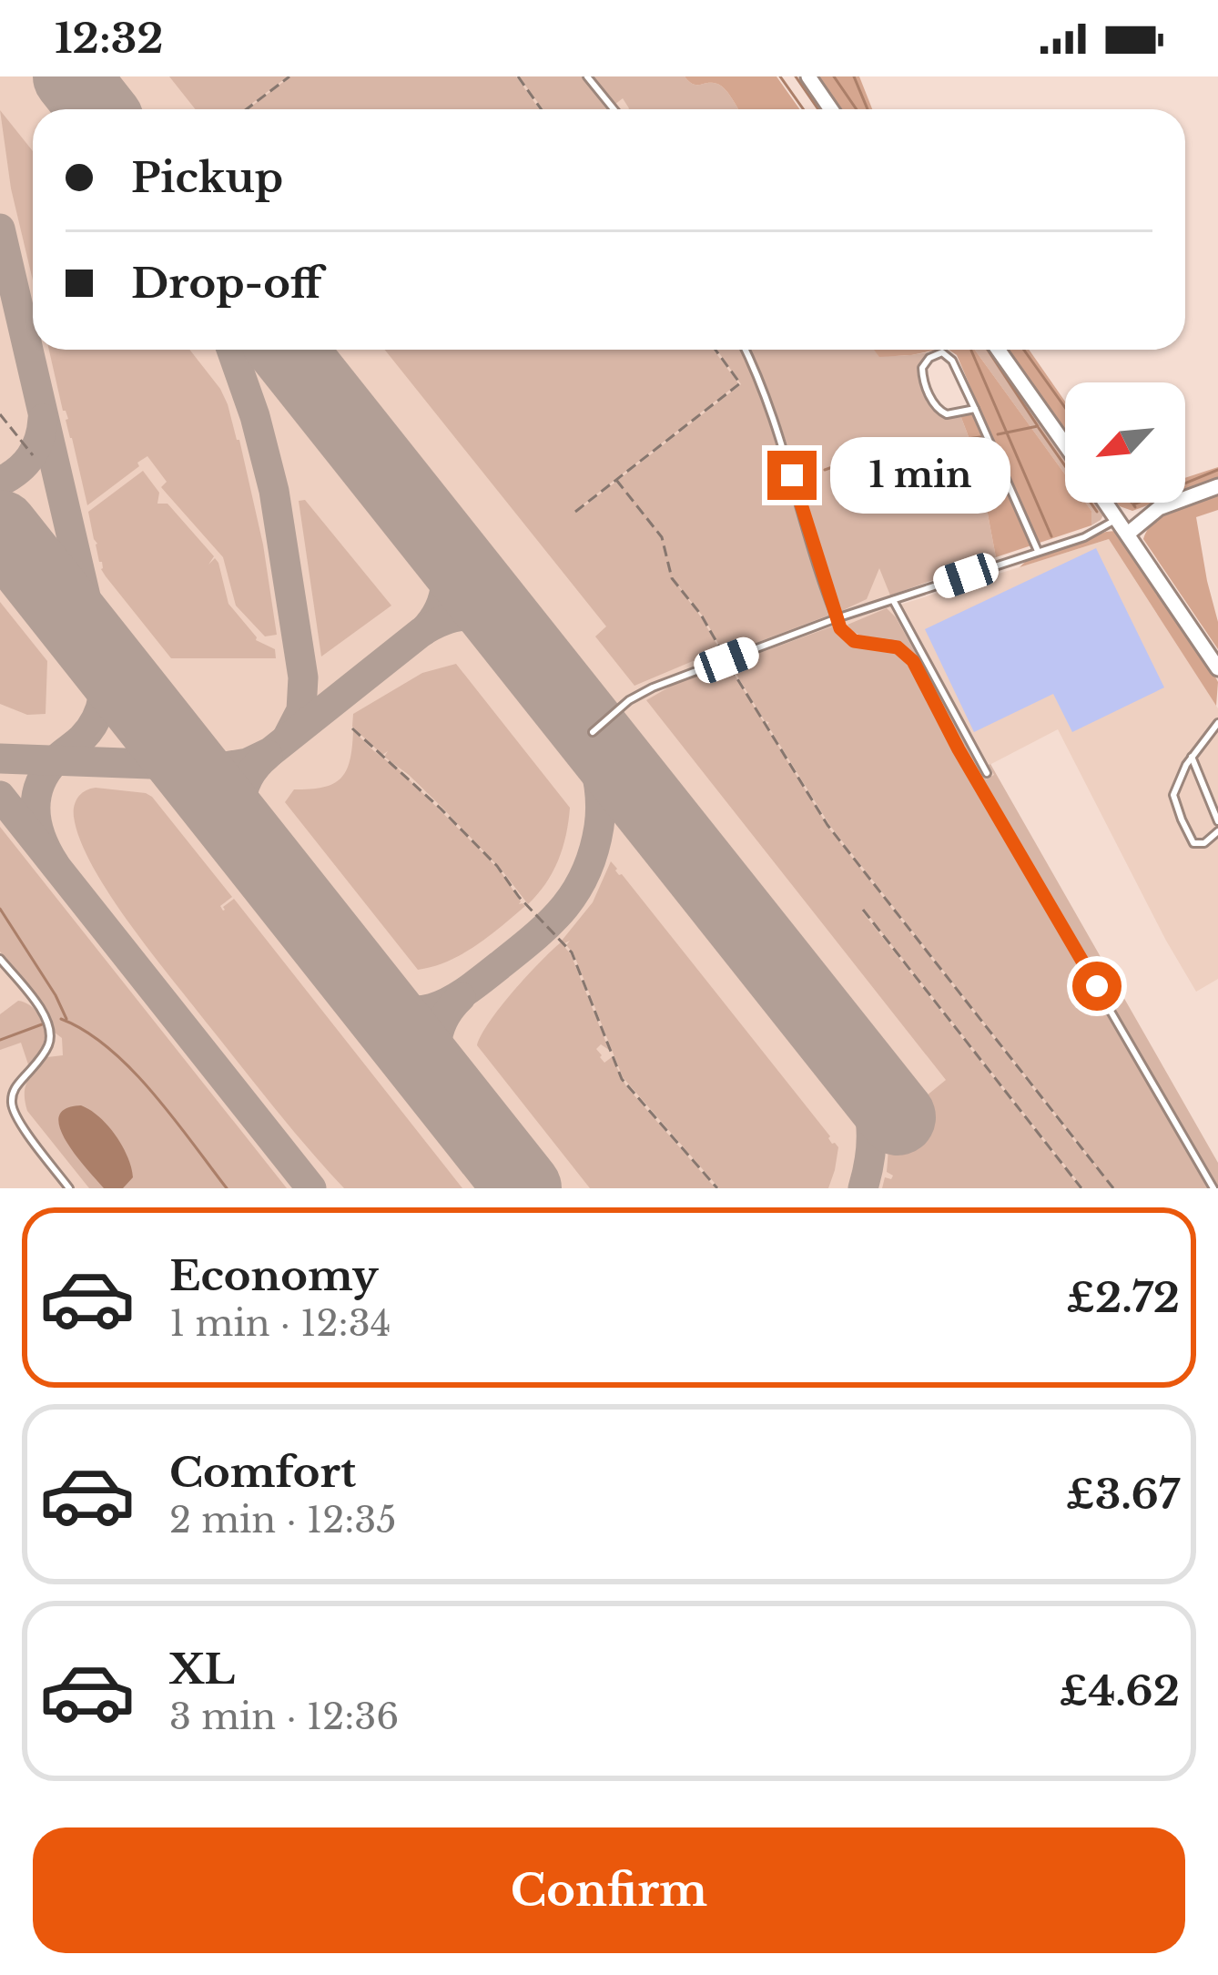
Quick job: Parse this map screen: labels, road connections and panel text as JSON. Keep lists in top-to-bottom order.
{
  "north": "bottom left",
  "page": {
    "status": "12:32",
    "banner": ["Pickup", "Drop-off"],
    "bubble": "1 min",
    "list": [
      {
        "name": "Economy",
        "note": "1 min · 12:34",
        "value": "£2.72"
      },
      {
        "name": "Comfort",
        "note": "2 min · 12:35",
        "value": "£3.67"
      },
      {
        "name": "XL",
        "note": "3 min · 12:36",
        "value": "£4.62"
      }
    ],
    "buttons": "Confirm"
  }
}
